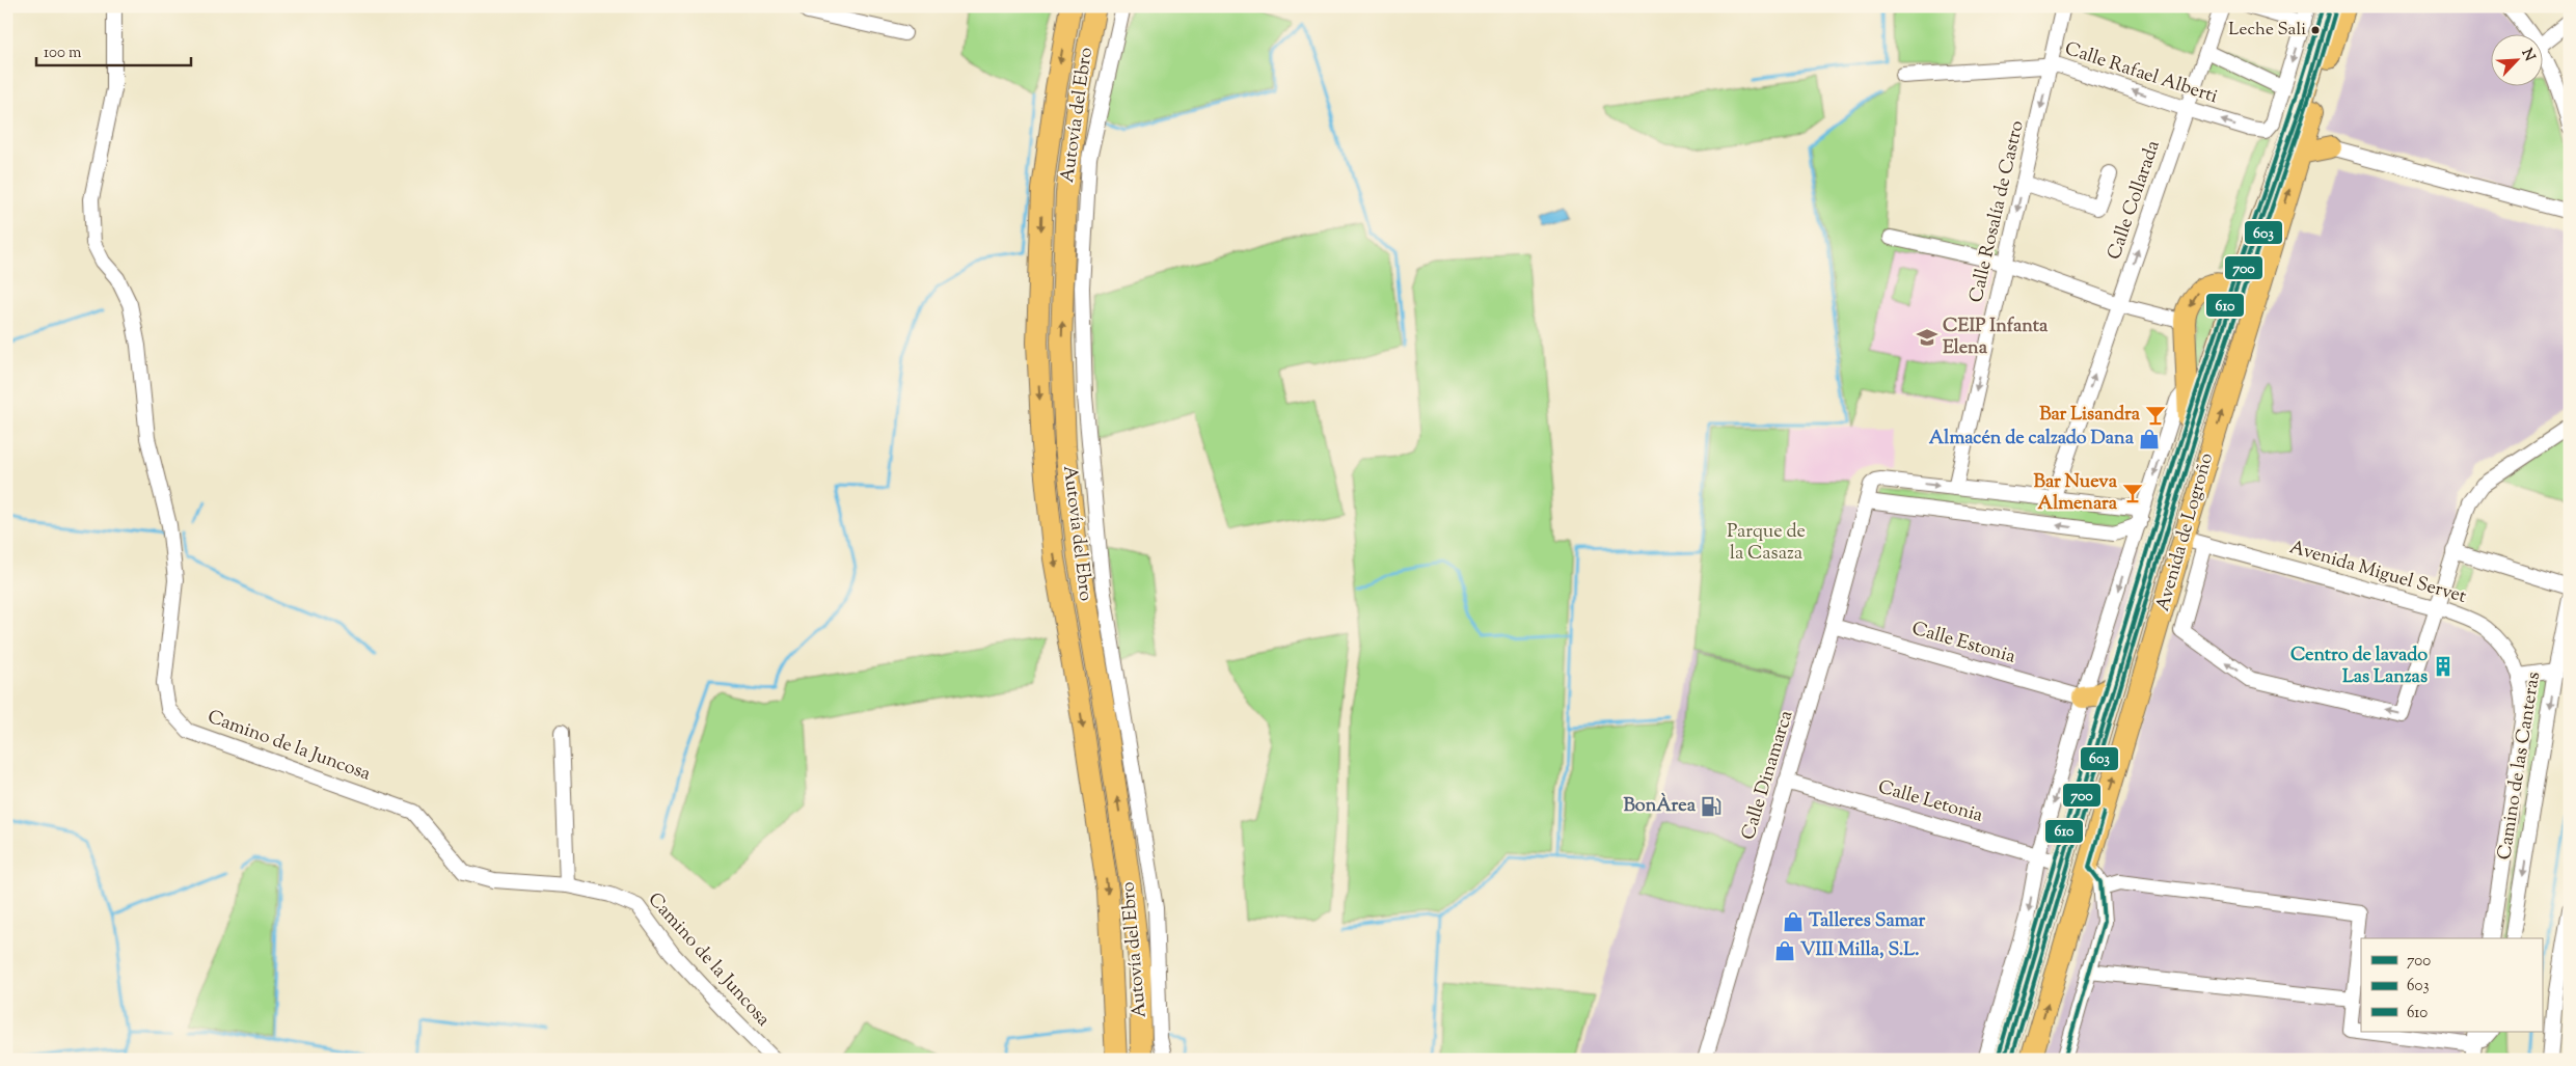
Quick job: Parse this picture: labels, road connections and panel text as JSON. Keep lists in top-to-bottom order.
{
  "streets": {
    "highway": ["Autovía del Ebro", "Avenida de Logroño"],
    "street": [
      "Calle Rafael Alberti",
      "Calle Collarada",
      "Calle Rosalía de Castro",
      "Avenida Miguel Servet",
      "Calle Estonia",
      "Camino de la Juncosa",
      "Camino de las Canteras",
      "Calle Dinamarca",
      "Calle Letonia"
    ]
  },
  "crossings": [
    ["Calle Rafael Alberti", "Calle Collarada"],
    ["Calle Rafael Alberti", "Calle Rosalía de Castro"],
    ["Avenida de Logroño", "Avenida Miguel Servet"],
    ["Avenida de Logroño", "Calle Letonia"],
    ["Calle Estonia", "Calle Dinamarca"],
    ["Calle Dinamarca", "Calle Letonia"]
  ],
  "one_way": ["Calle Rosalía de Castro", "Camino de las Canteras"],
  "parks": ["Parque de la Casaza"],
  "places": {
    "other": ["Leche Sali"],
    "school or university": ["CEIP Infanta Elena"],
    "bar": ["Bar Lisandra", "Bar Nueva Almenara"],
    "shop": ["Almacén de calzado Dana", "Talleres Samar", "VIII Milla, S.L."],
    "building": ["Centro de lavado Las Lanzas"],
    "fuel station": ["BonÀrea"]
  },
  "lines": ["transit line 700", "transit line 610", "transit line 603"],
  "legend": ["700", "603", "610"],
  "scale_bar": "100 m",
  "north": "top right"
}
